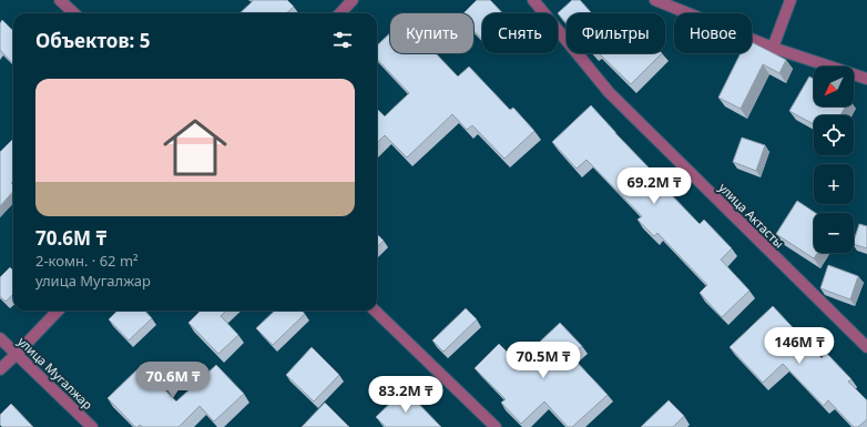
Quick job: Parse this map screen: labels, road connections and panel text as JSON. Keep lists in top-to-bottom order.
{
  "streets": {
    "street": ["улица Актасты", "улица Мугалжар"]
  },
  "north": "bottom left",
  "page": {
    "chip": [
      "Купить",
      "Снять",
      "Фильтры",
      "Новое"
    ],
    "heading": "Объектов: 5",
    "map_buttons": ["+", "−"],
    "list": [
      {
        "name": "70.6M ₸",
        "note": "2-комн. · 62 m² · улица Мугалжар"
      }
    ],
    "price": [
      "69.2M ₸",
      "146M ₸",
      "70.5M ₸",
      "70.6M ₸",
      "83.2M ₸"
    ]
  }
}
